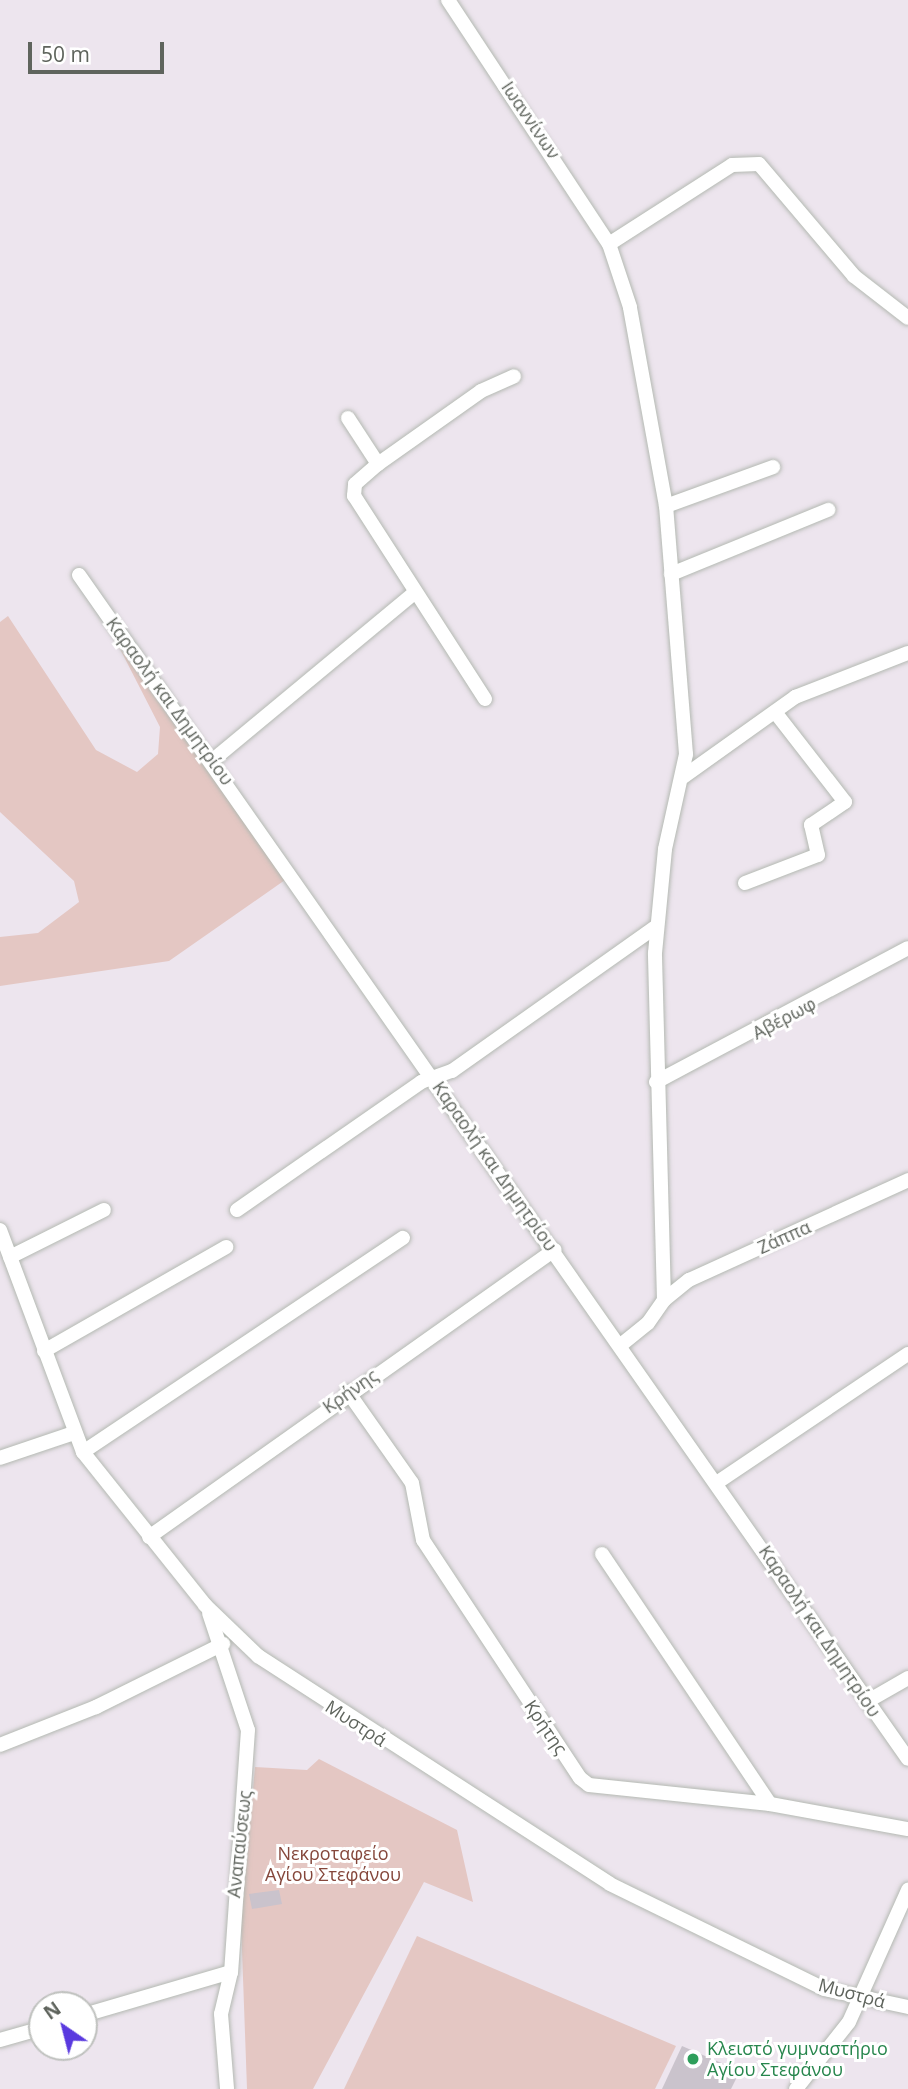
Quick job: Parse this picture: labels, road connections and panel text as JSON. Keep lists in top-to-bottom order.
{
  "streets": {
    "street": [
      "Ιωαννίνων",
      "Καραολή και Δημητρίου",
      "Αβέρωφ",
      "Ζάππα",
      "Κρήνης",
      "Μυστρά",
      "Κρήτης",
      "Αναπαύσεως"
    ]
  },
  "crossings": [
    ["Ιωαννίνων", "Αβέρωφ"],
    ["Ιωαννίνων", "Ζάππα"],
    ["Καραολή και Δημητρίου", "Ζάππα"],
    ["Καραολή και Δημητρίου", "Κρήνης"],
    ["Κρήνης", "Μυστρά"],
    ["Κρήνης", "Κρήτης"],
    ["Μυστρά", "Αναπαύσεως"]
  ],
  "parks": ["Νεκροταφείο Αγίου Στεφάνου"],
  "places": ["Κλειστό γυμναστήριο Αγίου Στεφάνου"],
  "scale_bar": "50 m",
  "north": "top left"
}
